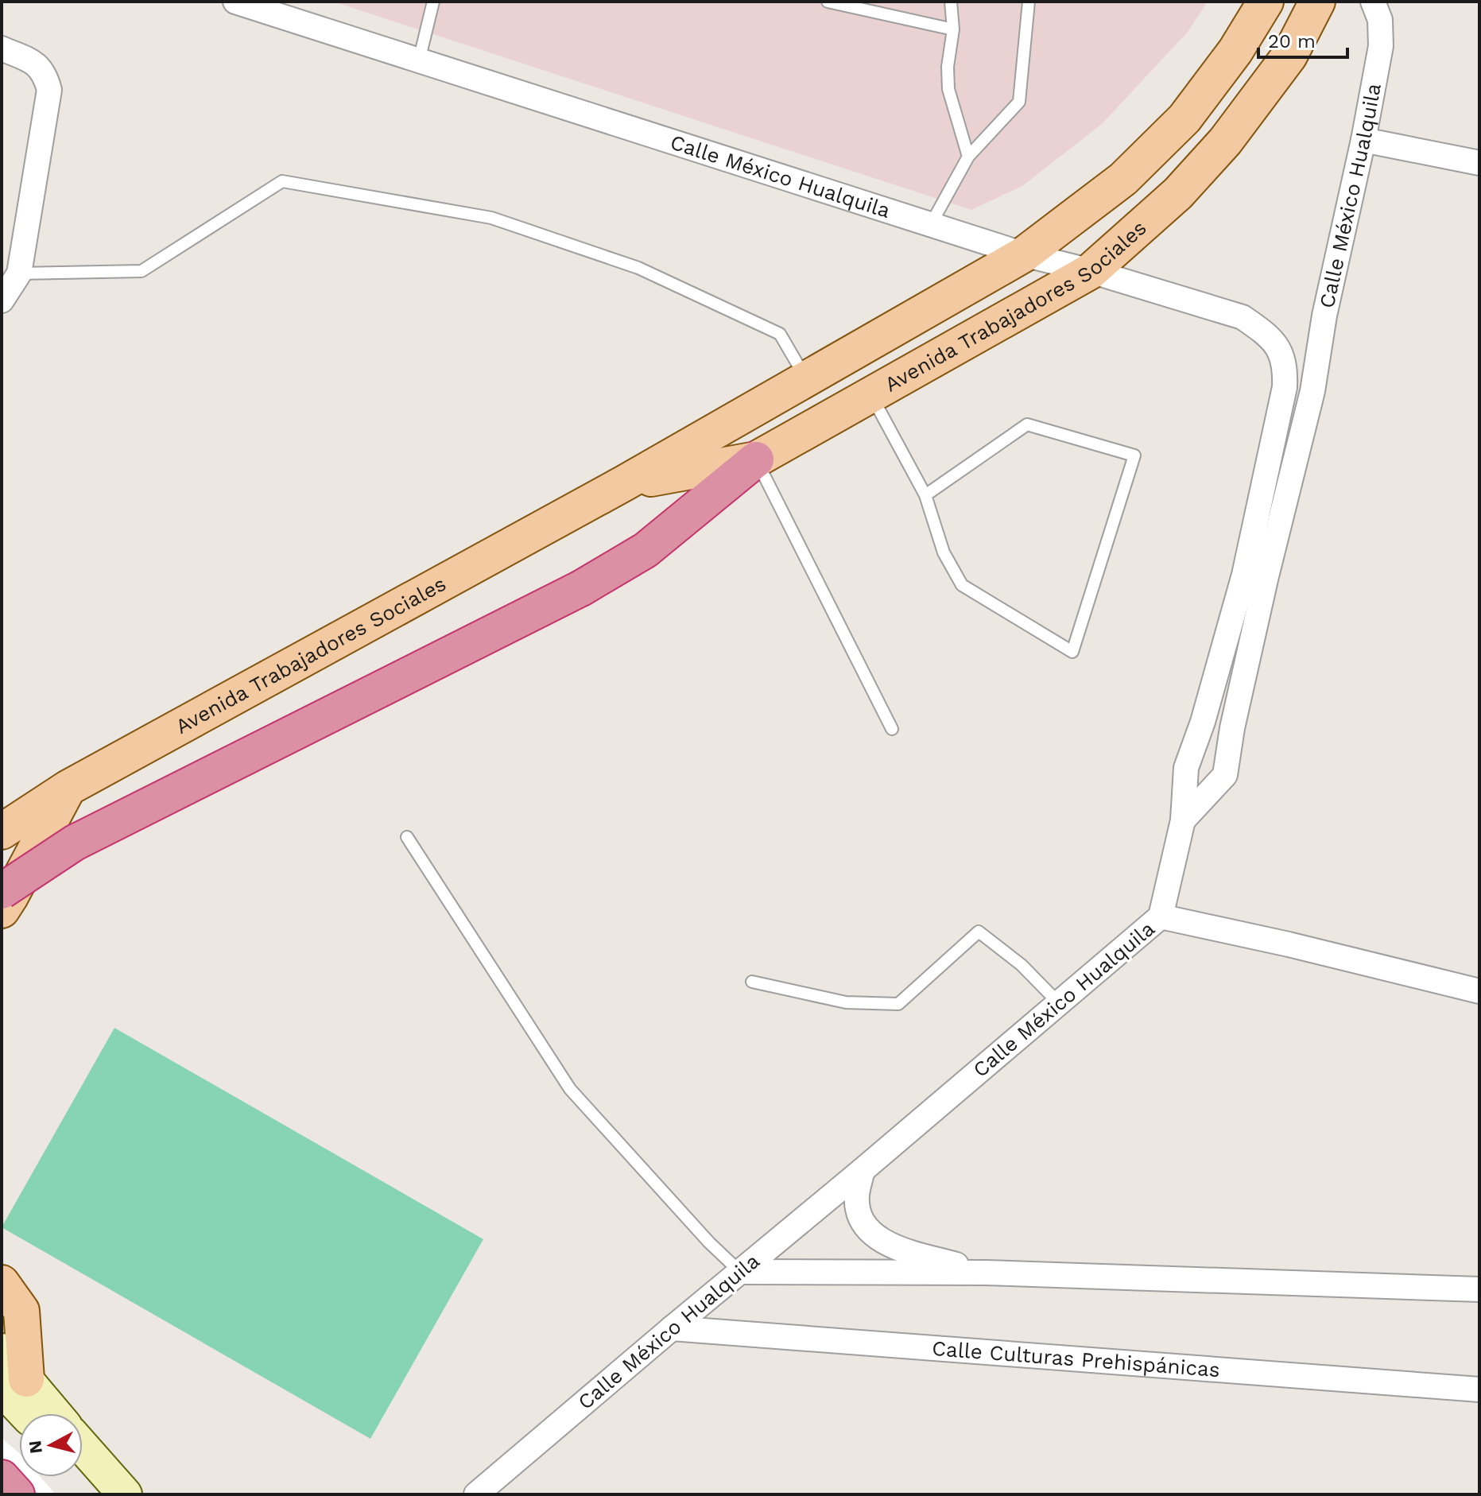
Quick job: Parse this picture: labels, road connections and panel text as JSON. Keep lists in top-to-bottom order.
{
  "streets": {
    "main road": ["Avenida Trabajadores Sociales"],
    "street": ["Calle México Hualquila", "Calle Culturas Prehispánicas"]
  },
  "crossings": [
    ["Calle México Hualquila", "Avenida Trabajadores Sociales"],
    ["Calle México Hualquila", "Calle Culturas Prehispánicas"]
  ],
  "scale_bar": "20 m",
  "north": "left"
}
